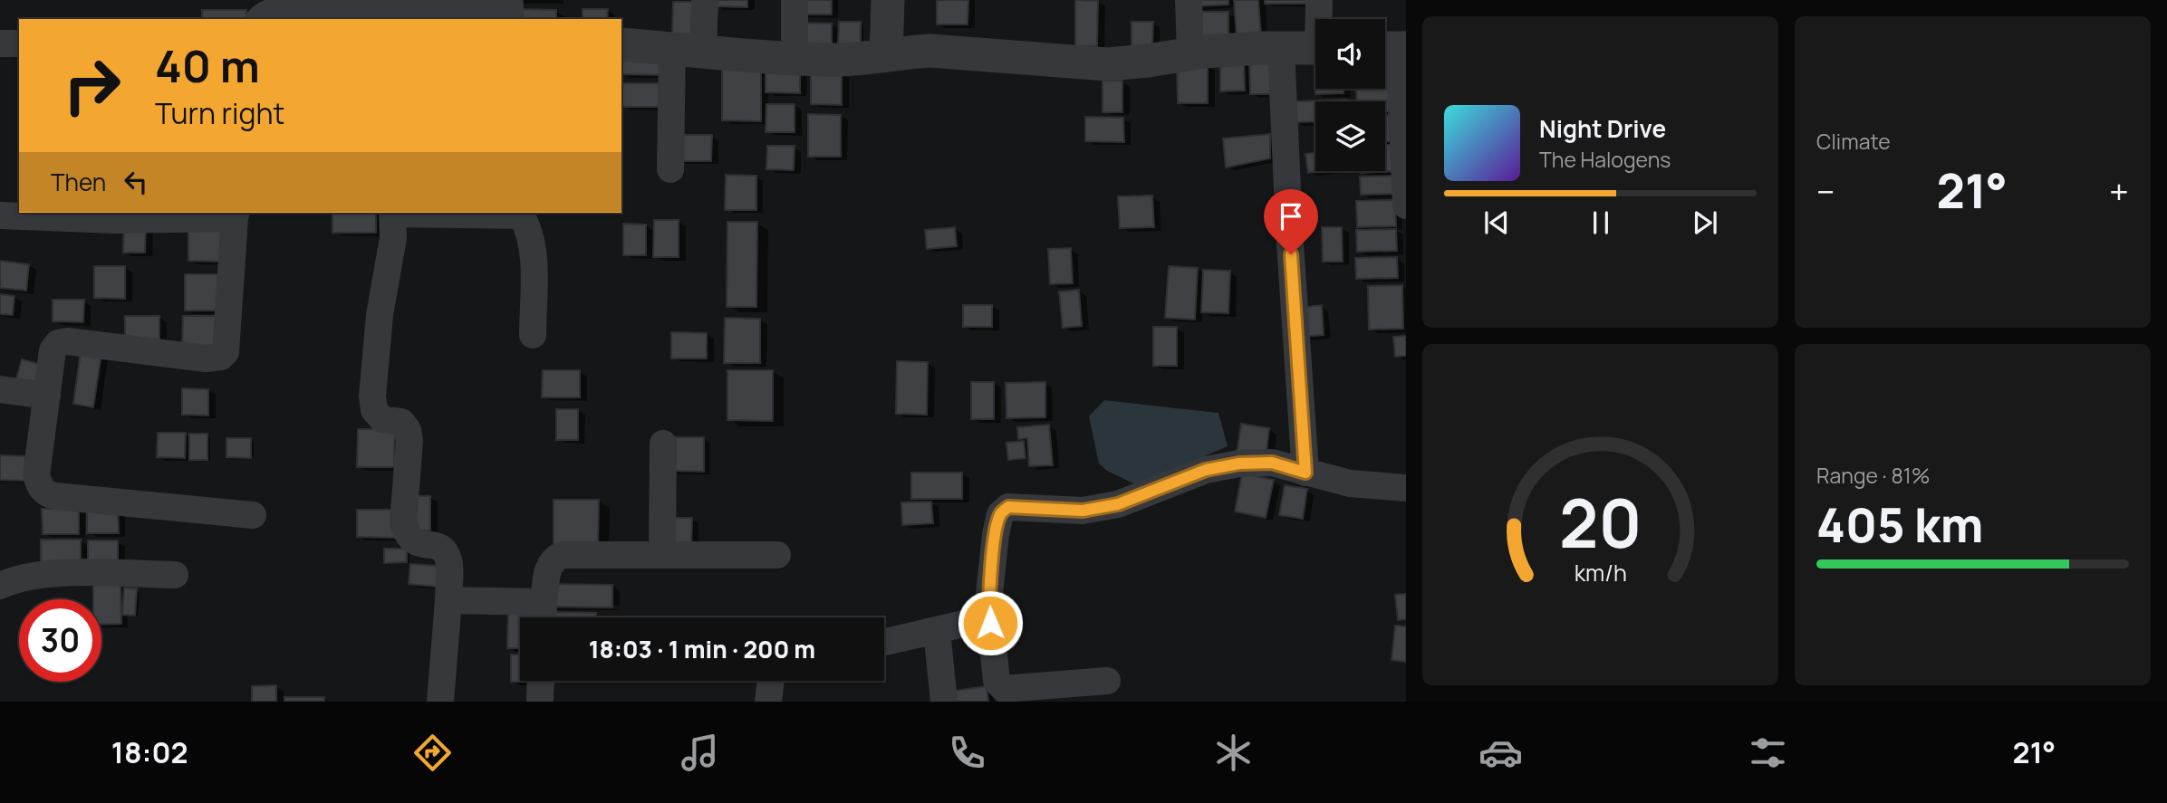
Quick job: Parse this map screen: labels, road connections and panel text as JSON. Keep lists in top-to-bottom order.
{
  "page": {
    "tile": [
      "Climate",
      ["Range · 81%", "405 km"]
    ],
    "turn": ["40 m", "Turn right"],
    "song": ["Night Drive", "The Halogens"],
    "then": "Then",
    "heat": ["−", "21°", "+"],
    "limit": "30",
    "trip": "18:03 · 1 min · 200 m",
    "tabs": ["18:02", "21°"],
    "gauge": ["20", "km/h"]
  }
}
